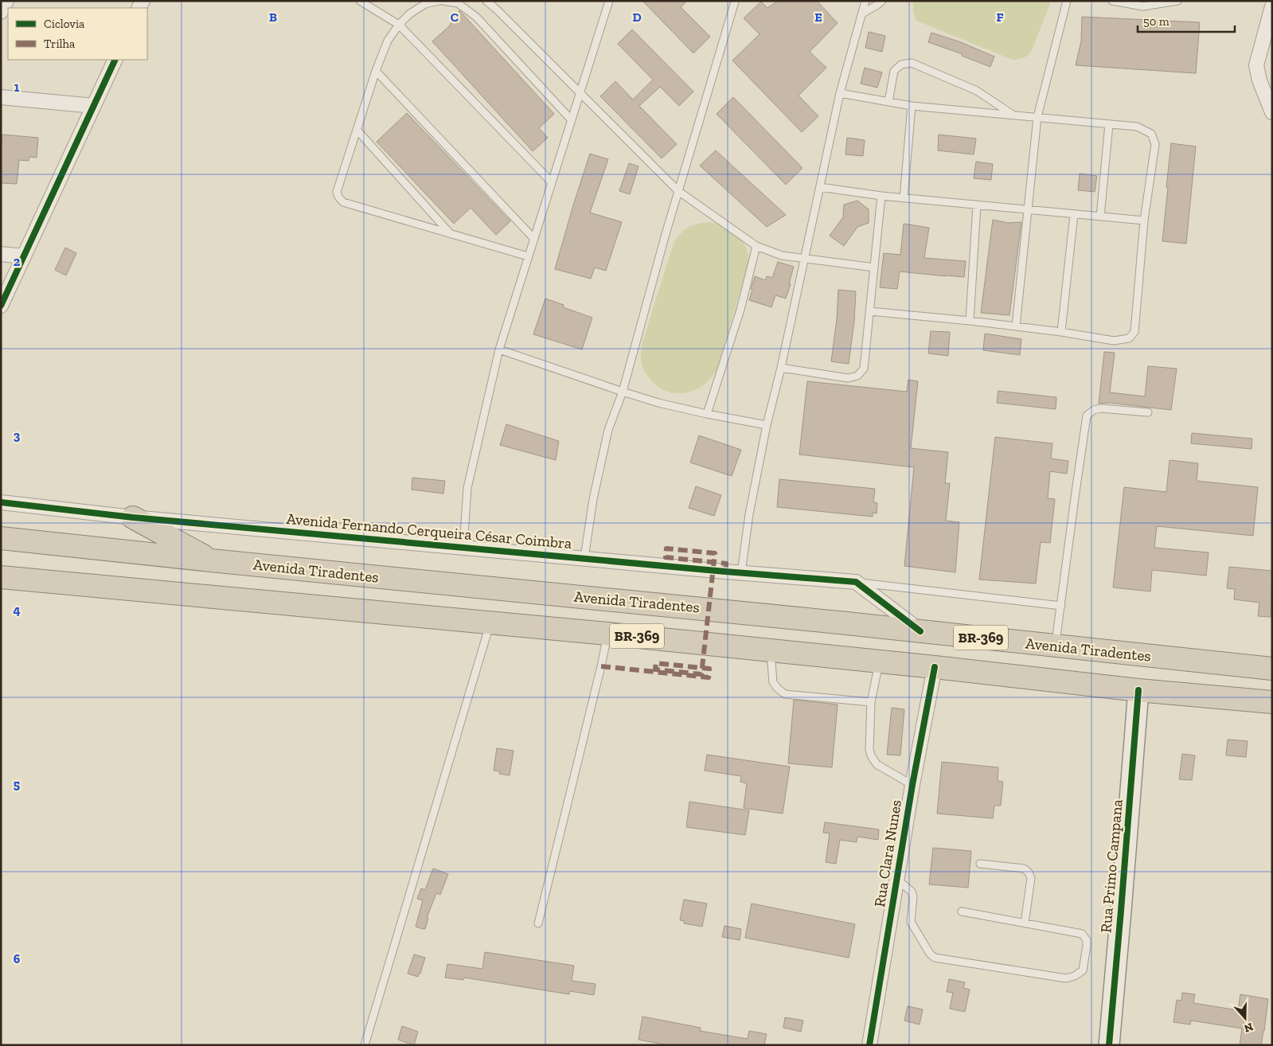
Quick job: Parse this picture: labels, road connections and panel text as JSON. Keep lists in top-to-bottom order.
{
  "streets": {
    "highway": ["Avenida Tiradentes", "BR-369"],
    "street": ["Avenida Fernando Cerqueira César Coimbra", "Rua Clara Nunes", "Rua Primo Campana"]
  },
  "crossings": [
    ["BR-369", "Rua Clara Nunes"],
    ["BR-369", "Rua Primo Campana"]
  ],
  "legend": ["Ciclovia", "Trilha"],
  "scale_bar": "50 m",
  "north": "bottom",
  "grid": {
    "columns": [
      "B",
      "C",
      "D",
      "E",
      "F"
    ],
    "rows": [
      "1",
      "2",
      "3",
      "4",
      "5",
      "6"
    ]
  }
}
